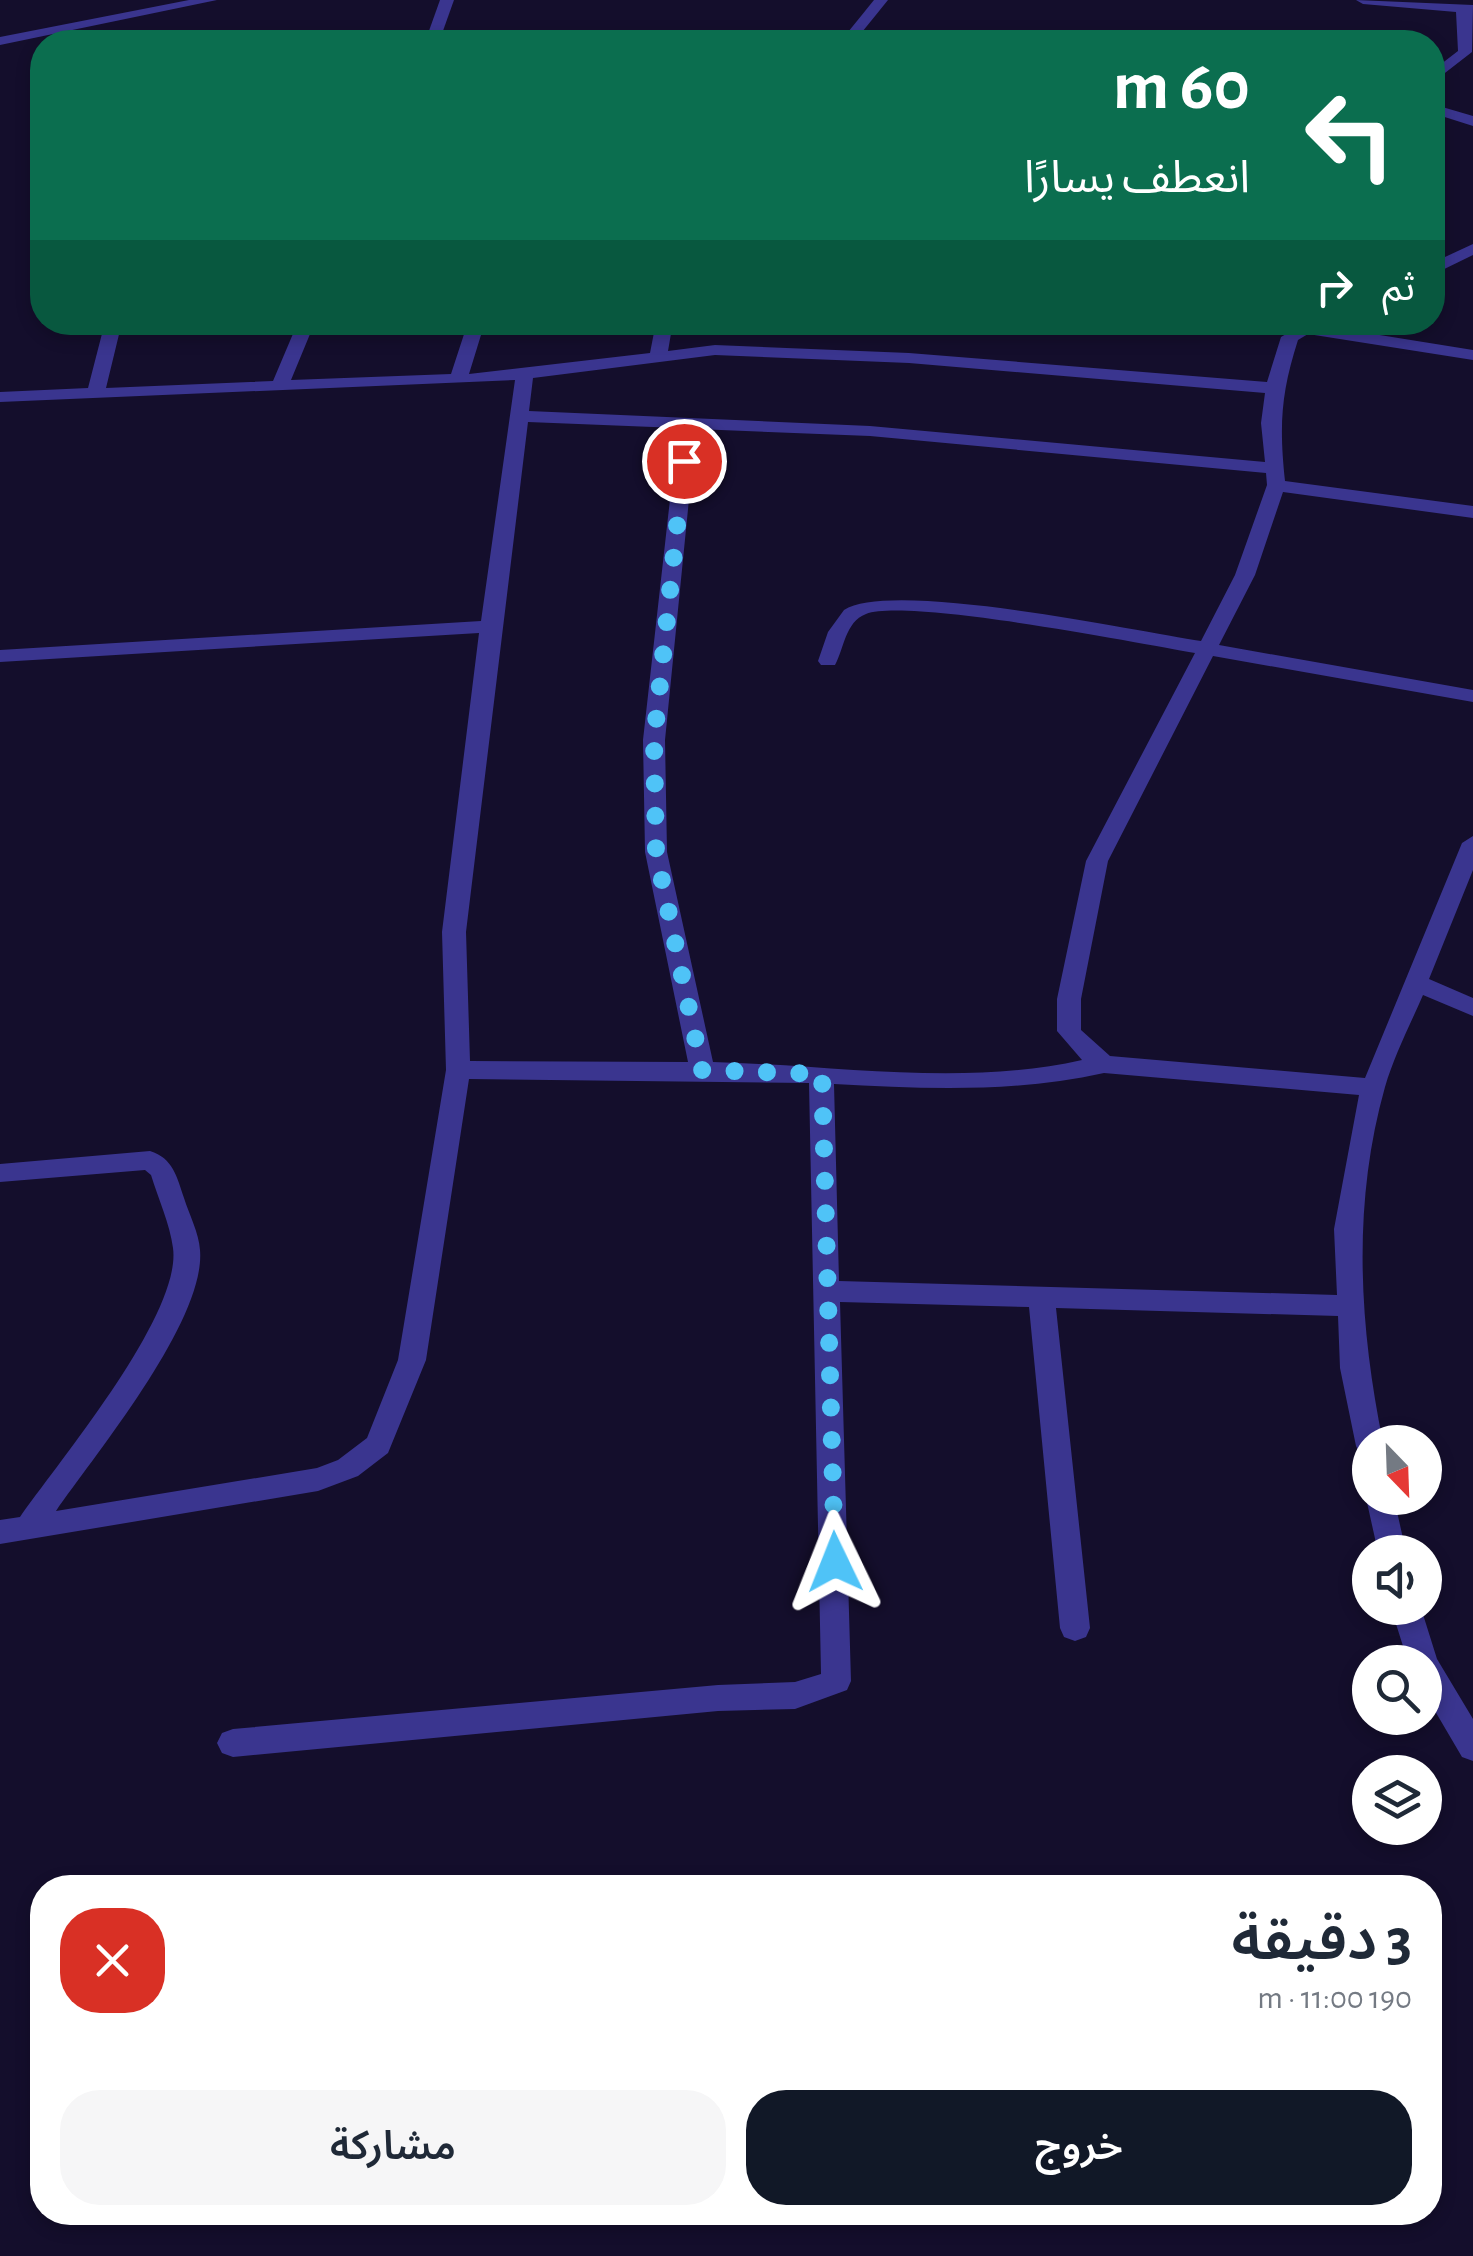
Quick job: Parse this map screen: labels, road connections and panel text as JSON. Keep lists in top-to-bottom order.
{
  "north": "bottom right",
  "page": {
    "turn": ["60 m", "انعطف يسارًا"],
    "then": "ثم",
    "heading": ["3 دقيقة", "190 m · 11:00"],
    "buttons": ["خروج", "مشاركة"]
  }
}
